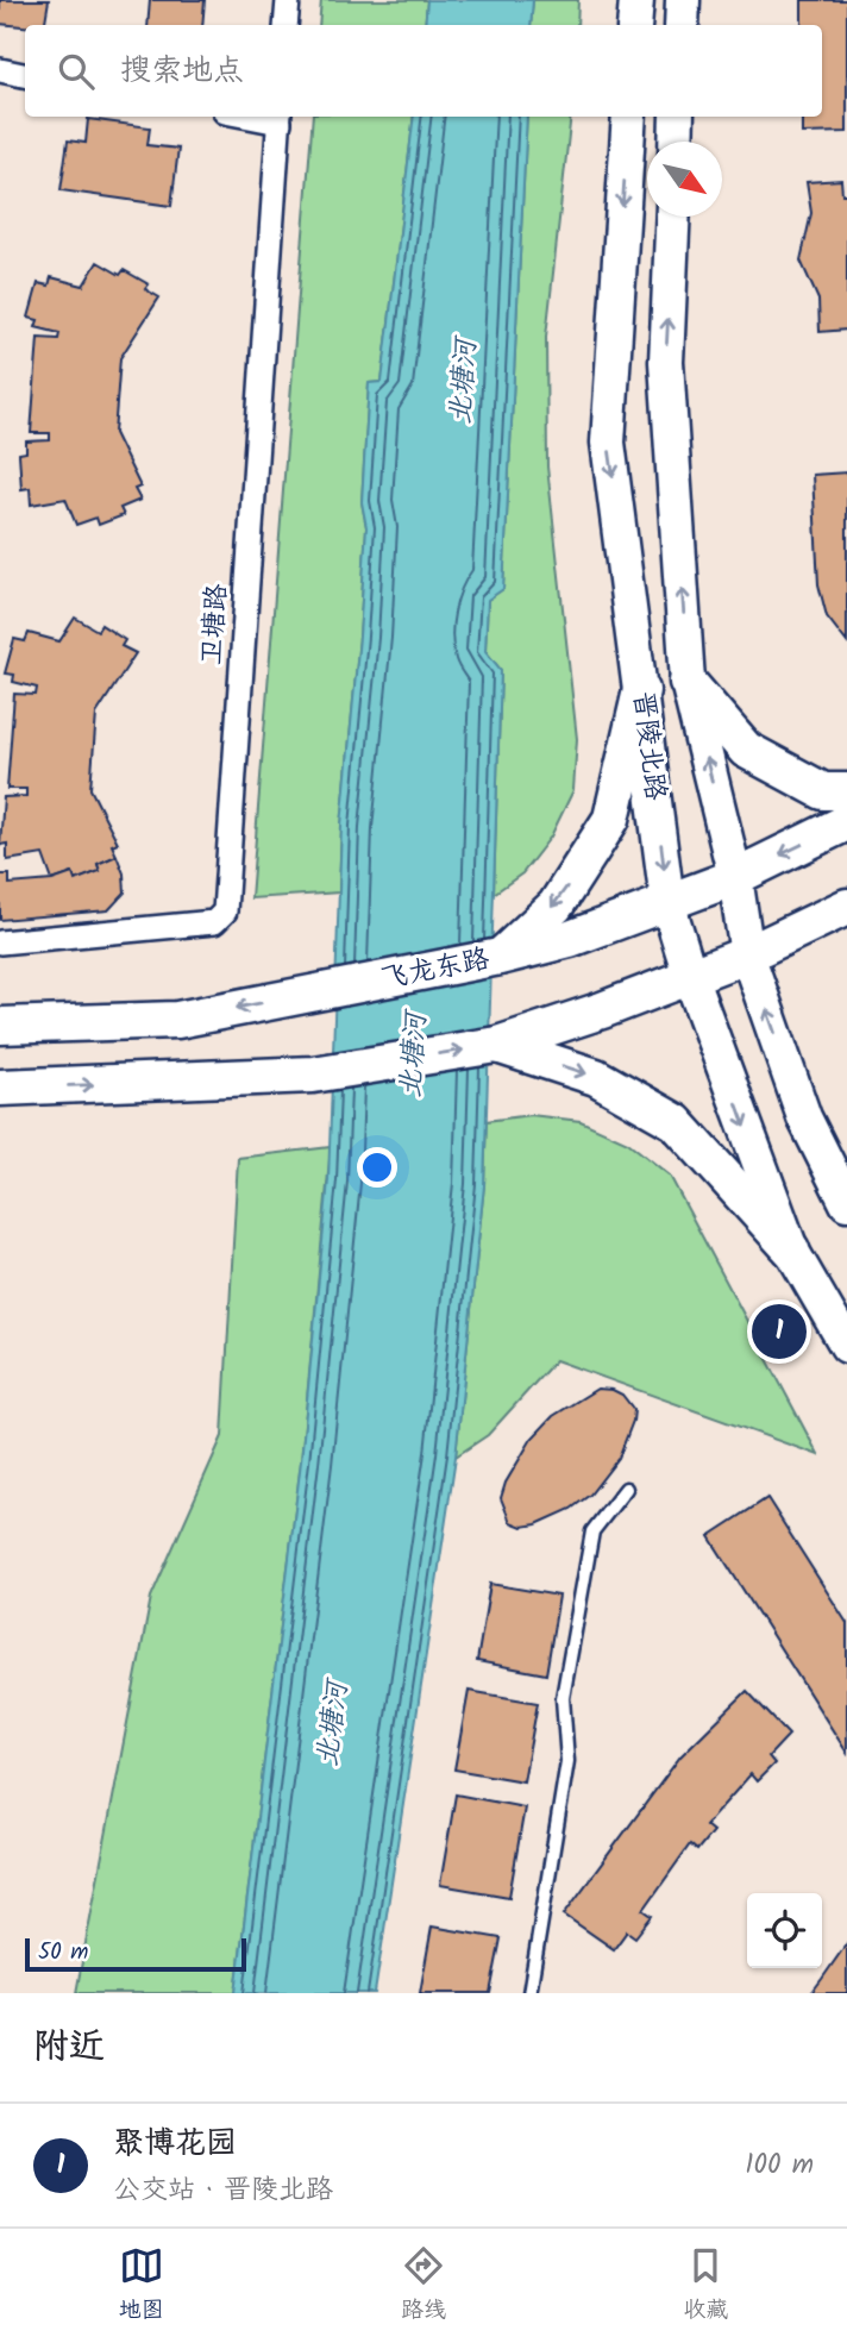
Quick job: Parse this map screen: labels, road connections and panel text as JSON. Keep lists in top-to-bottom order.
{
  "streets": {
    "main road": ["晋陵北路", "飞龙东路"],
    "street": ["卫塘路"]
  },
  "crossings": [
    ["晋陵北路", "飞龙东路"]
  ],
  "water": ["北塘河"],
  "scale_bar": "50 m",
  "north": "bottom right",
  "page": {
    "search": "搜索地点",
    "pins": "1",
    "scale": "50 m",
    "heading": "附近",
    "list": [
      {
        "mark": "1",
        "name": "聚博花园",
        "note": "公交站 · 晋陵北路",
        "value": "100 m"
      }
    ],
    "nav": ["地图", "路线", "收藏"]
  }
}
